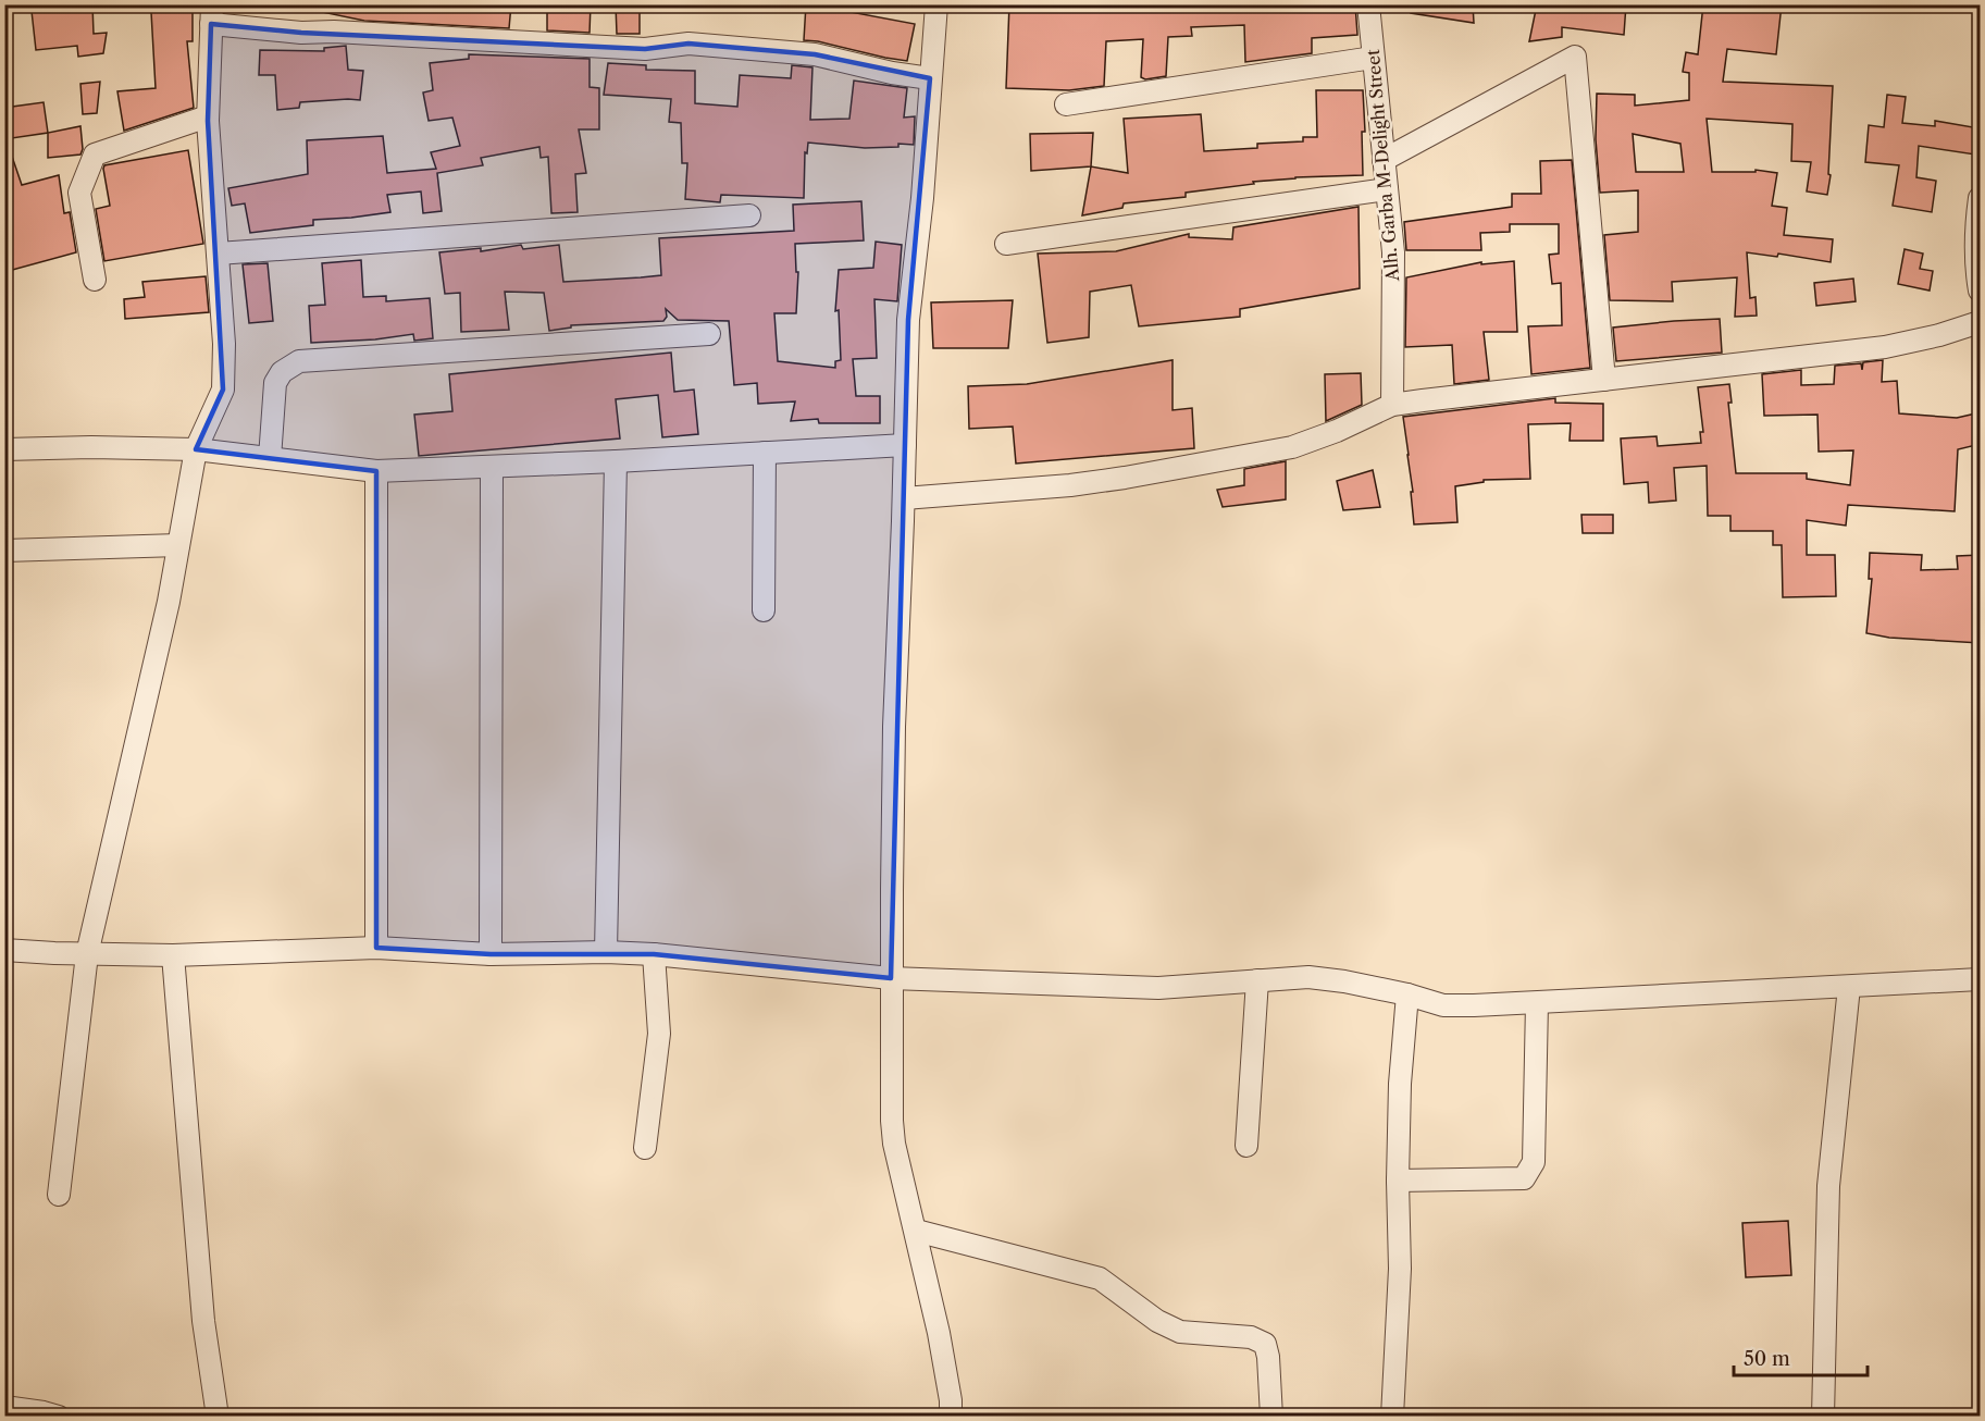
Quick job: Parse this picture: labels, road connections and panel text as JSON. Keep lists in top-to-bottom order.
{
  "streets": {
    "street": ["Alh. Garba M-Delight Street"]
  },
  "scale_bar": "50 m"
}
